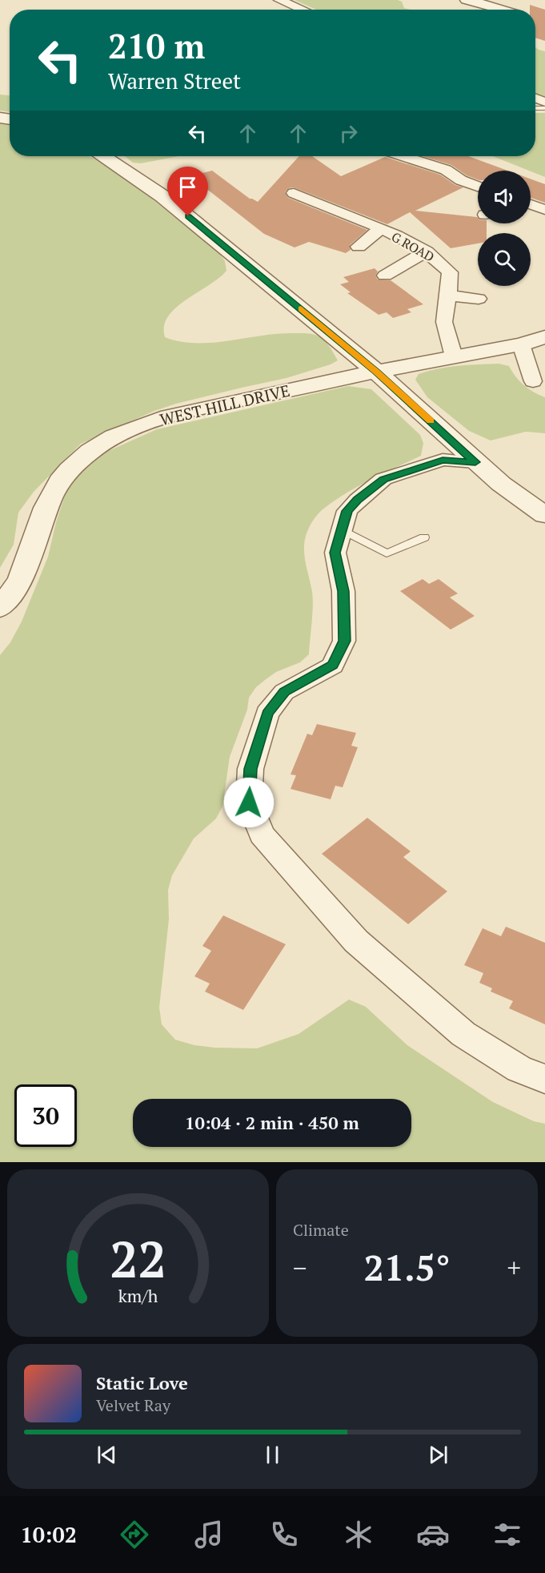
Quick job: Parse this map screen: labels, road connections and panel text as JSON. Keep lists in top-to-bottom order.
{
  "streets": {
    "street": ["G ROAD", "WEST HILL DRIVE"]
  },
  "crossings": [
    ["G ROAD", "WEST HILL DRIVE"]
  ],
  "page": {
    "turn": ["210 m", "Warren Street"],
    "limit": "30",
    "trip": "10:04 · 2 min · 450 m",
    "tile": "Climate",
    "heat": ["−", "21.5°", "+"],
    "song": ["Static Love", "Velvet Ray"],
    "tabs": "10:02",
    "gauge": ["22", "km/h"]
  }
}
